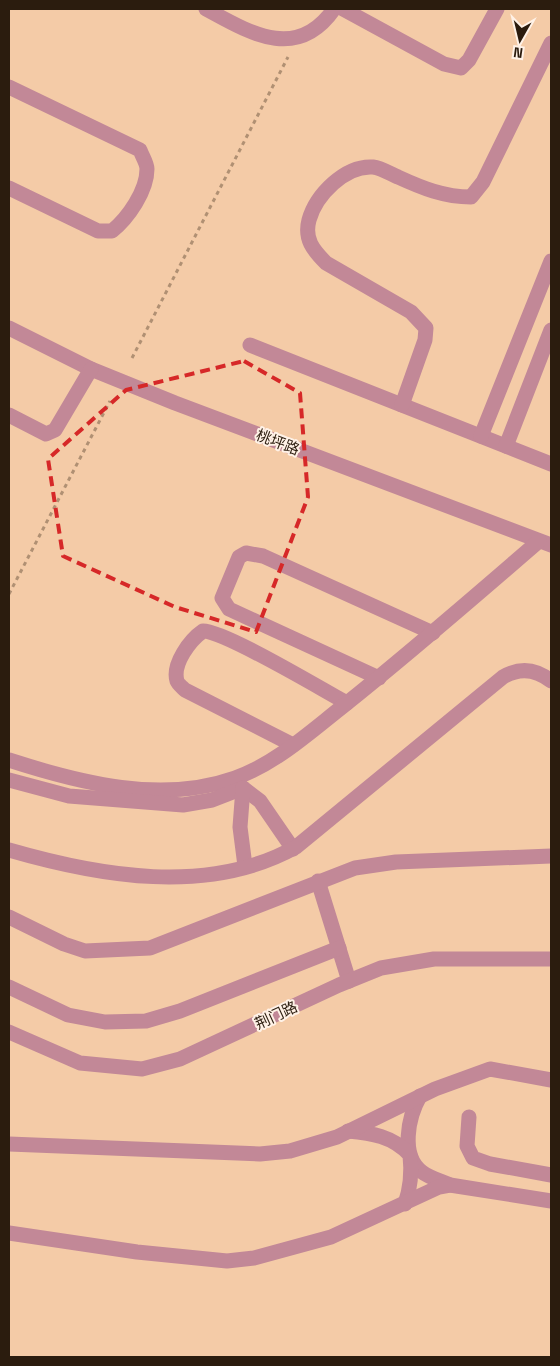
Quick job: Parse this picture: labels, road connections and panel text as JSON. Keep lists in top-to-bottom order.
{
  "streets": {
    "street": ["桃坪路", "荆门路"]
  },
  "north": "bottom"
}
